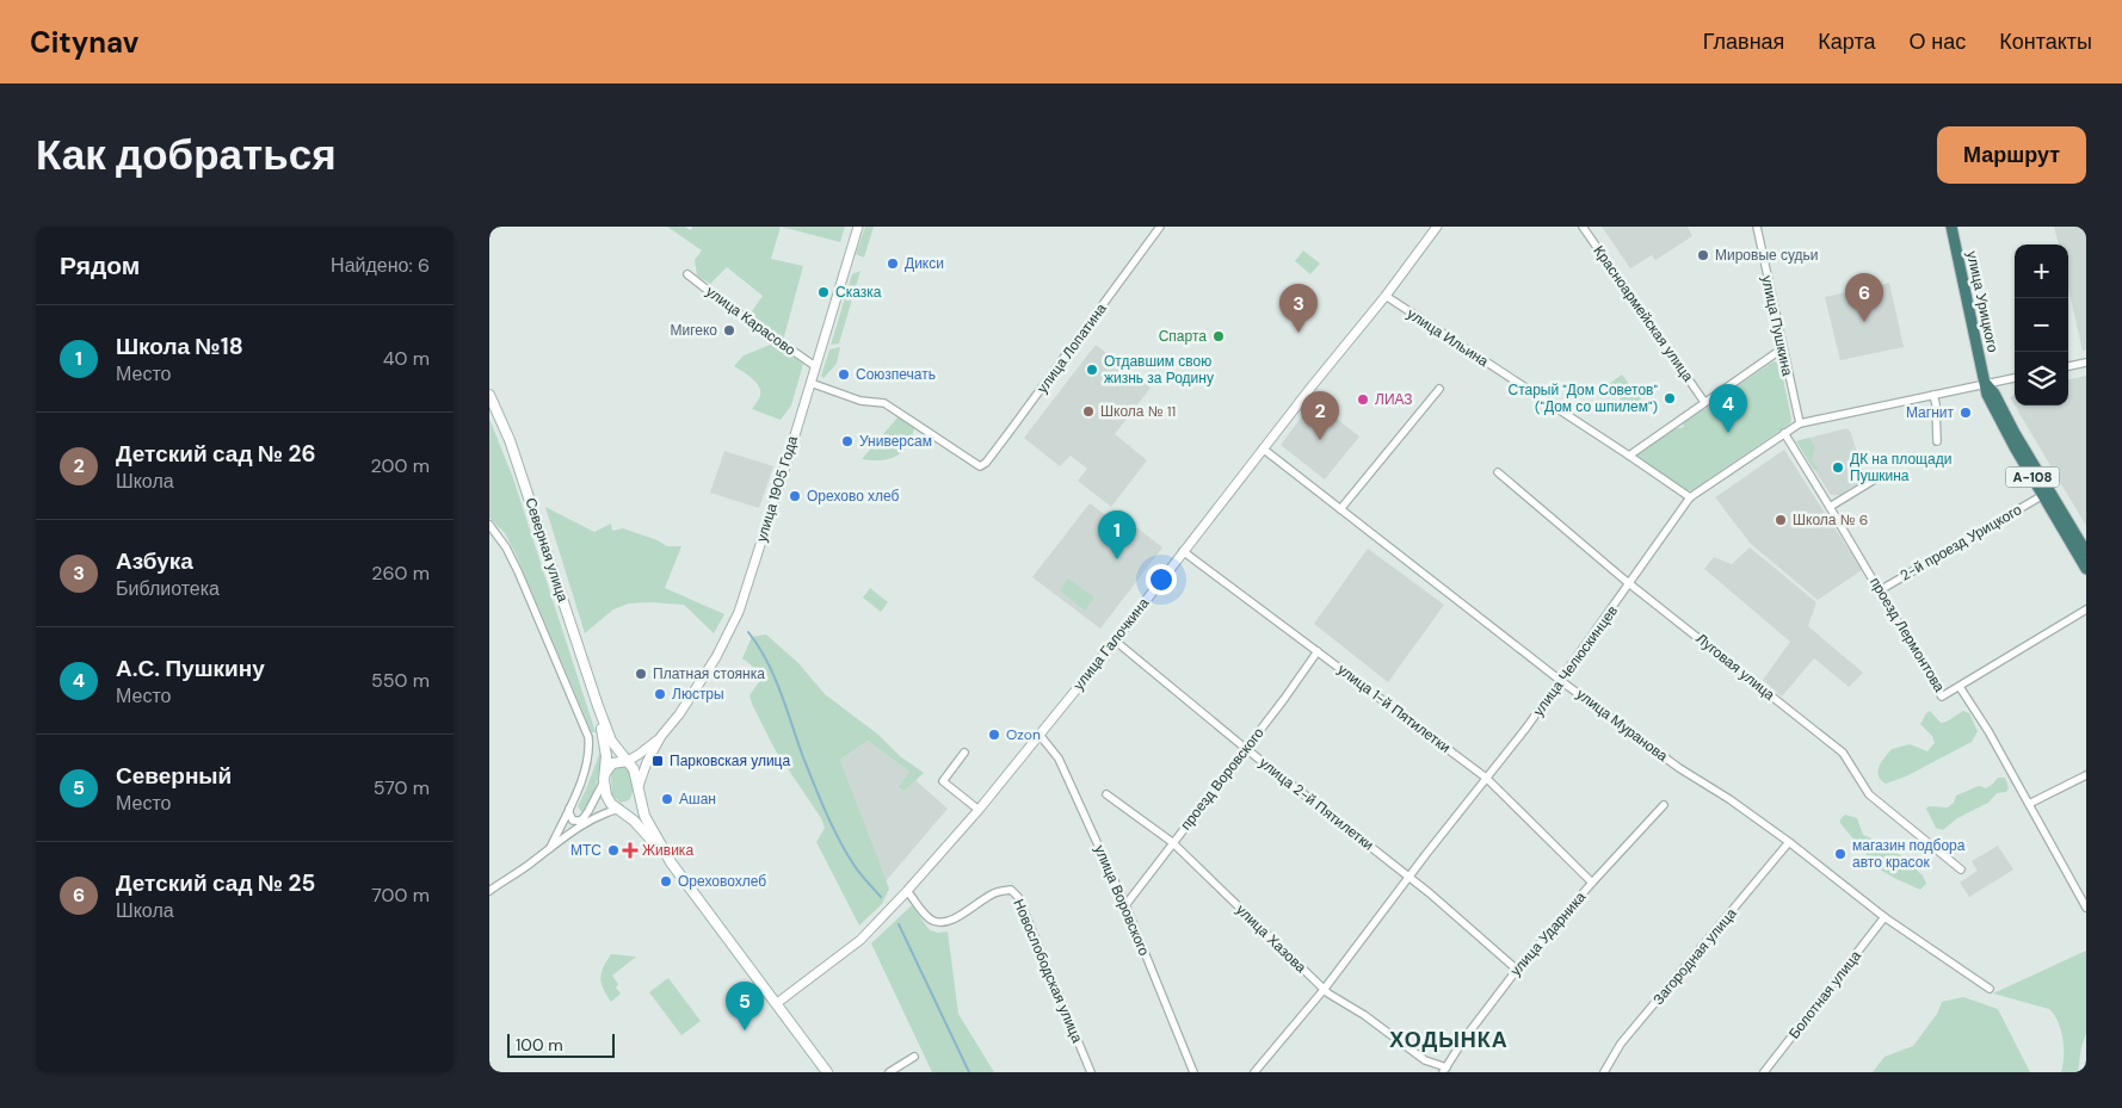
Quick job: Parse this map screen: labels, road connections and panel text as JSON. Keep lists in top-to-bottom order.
{
  "streets": {
    "highway": ["улица Урицкого", "А-108"],
    "main road": ["Северная улица"],
    "street": [
      "Красноармейская улица",
      "улица Карасово",
      "улица Пушкина",
      "улица Ильина",
      "улица Лопатина",
      "улица 1905 Года",
      "2-й проезд Урицкого",
      "проезд Лермонтова",
      "улица Галочкина",
      "улица Челюскинцев",
      "Луговая улица",
      "улица 1-й Пятилетки",
      "улица Муранова",
      "проезд Воровского",
      "улица 2-й Пятилетки",
      "улица Воровского",
      "улица Ударника",
      "улица Хазова",
      "Загородная улица",
      "Новослободская улица",
      "Болотная улица"
    ]
  },
  "crossings": [
    ["улица Урицкого", "2-й проезд Урицкого"],
    ["улица Урицкого", "улица Челюскинцев"],
    ["улица Карасово", "улица 1905 Года"],
    ["улица Пушкина", "улица Челюскинцев"],
    ["улица Ильина", "улица Галочкина"],
    ["улица Ильина", "улица Челюскинцев"],
    ["улица Лопатина", "улица 1905 Года"],
    ["улица 1905 Года", "Северная улица"],
    ["2-й проезд Урицкого", "проезд Лермонтова"],
    ["Северная улица", "улица Галочкина"],
    ["проезд Лермонтова", "улица Челюскинцев"],
    ["улица Галочкина", "улица 1-й Пятилетки"],
    ["улица Галочкина", "улица Муранова"],
    ["улица Галочкина", "улица 2-й Пятилетки"],
    ["улица Галочкина", "улица Воровского"],
    ["улица Галочкина", "Новослободская улица"],
    ["улица Челюскинцев", "Луговая улица"],
    ["улица Челюскинцев", "улица 1-й Пятилетки"],
    ["улица Челюскинцев", "улица Муранова"],
    ["улица Челюскинцев", "улица 2-й Пятилетки"],
    ["улица Челюскинцев", "улица Хазова"],
    ["улица 1-й Пятилетки", "проезд Воровского"],
    ["улица 1-й Пятилетки", "улица Ударника"],
    ["улица Муранова", "Загородная улица"],
    ["улица Муранова", "Болотная улица"],
    ["проезд Воровского", "улица 2-й Пятилетки"],
    ["проезд Воровского", "улица Воровского"],
    ["проезд Воровского", "улица Хазова"],
    ["улица 2-й Пятилетки", "улица Ударника"],
    ["улица Ударника", "улица Хазова"]
  ],
  "districts": ["ХОДЫНКА"],
  "places": {
    "other": [
      "Мировые судьи",
      "Дикси",
      "Сказка",
      "Мигеко",
      "Спарта",
      "Отдавшим свою жизнь за Родину",
      "Союзпечать",
      "Старый \"Дом Советов\" (\"Дом со шпилем\")",
      "ЛИАЗ",
      "Школа № 11",
      "Магнит",
      "Универсам",
      "ДК на площади Пушкина",
      "Орехово хлеб",
      "Школа № 6",
      "Платная стоянка",
      "Люстры",
      "Ozon",
      "Ашан",
      "МТС",
      "магазин подбора авто красок",
      "Ореховохлеб"
    ],
    "transit": ["Парковская улица"],
    "health": ["Живика"]
  },
  "scale_bar": "100 m",
  "page": {
    "header": "Citynav",
    "nav": [
      "Главная",
      "Карта",
      "О нас",
      "Контакты"
    ],
    "buttons": "Маршрут",
    "title": "Как добраться",
    "heading": ["Рядом", "Найдено: 6"],
    "map_buttons": ["+", "−"],
    "pins": [
      "6",
      "3",
      "4",
      "2",
      "1",
      "5"
    ],
    "list": [
      {
        "mark": "1",
        "name": "Школа №18",
        "note": "Место",
        "value": "40 m"
      },
      {
        "mark": "2",
        "name": "Детский сад № 26",
        "note": "Школа",
        "value": "200 m"
      },
      {
        "mark": "3",
        "name": "Азбука",
        "note": "Библиотека",
        "value": "260 m"
      },
      {
        "mark": "4",
        "name": "А.С. Пушкину",
        "note": "Место",
        "value": "550 m"
      },
      {
        "mark": "5",
        "name": "Северный",
        "note": "Место",
        "value": "570 m"
      },
      {
        "mark": "6",
        "name": "Детский сад № 25",
        "note": "Школа",
        "value": "700 m"
      }
    ],
    "scale": "100 m"
  }
}
